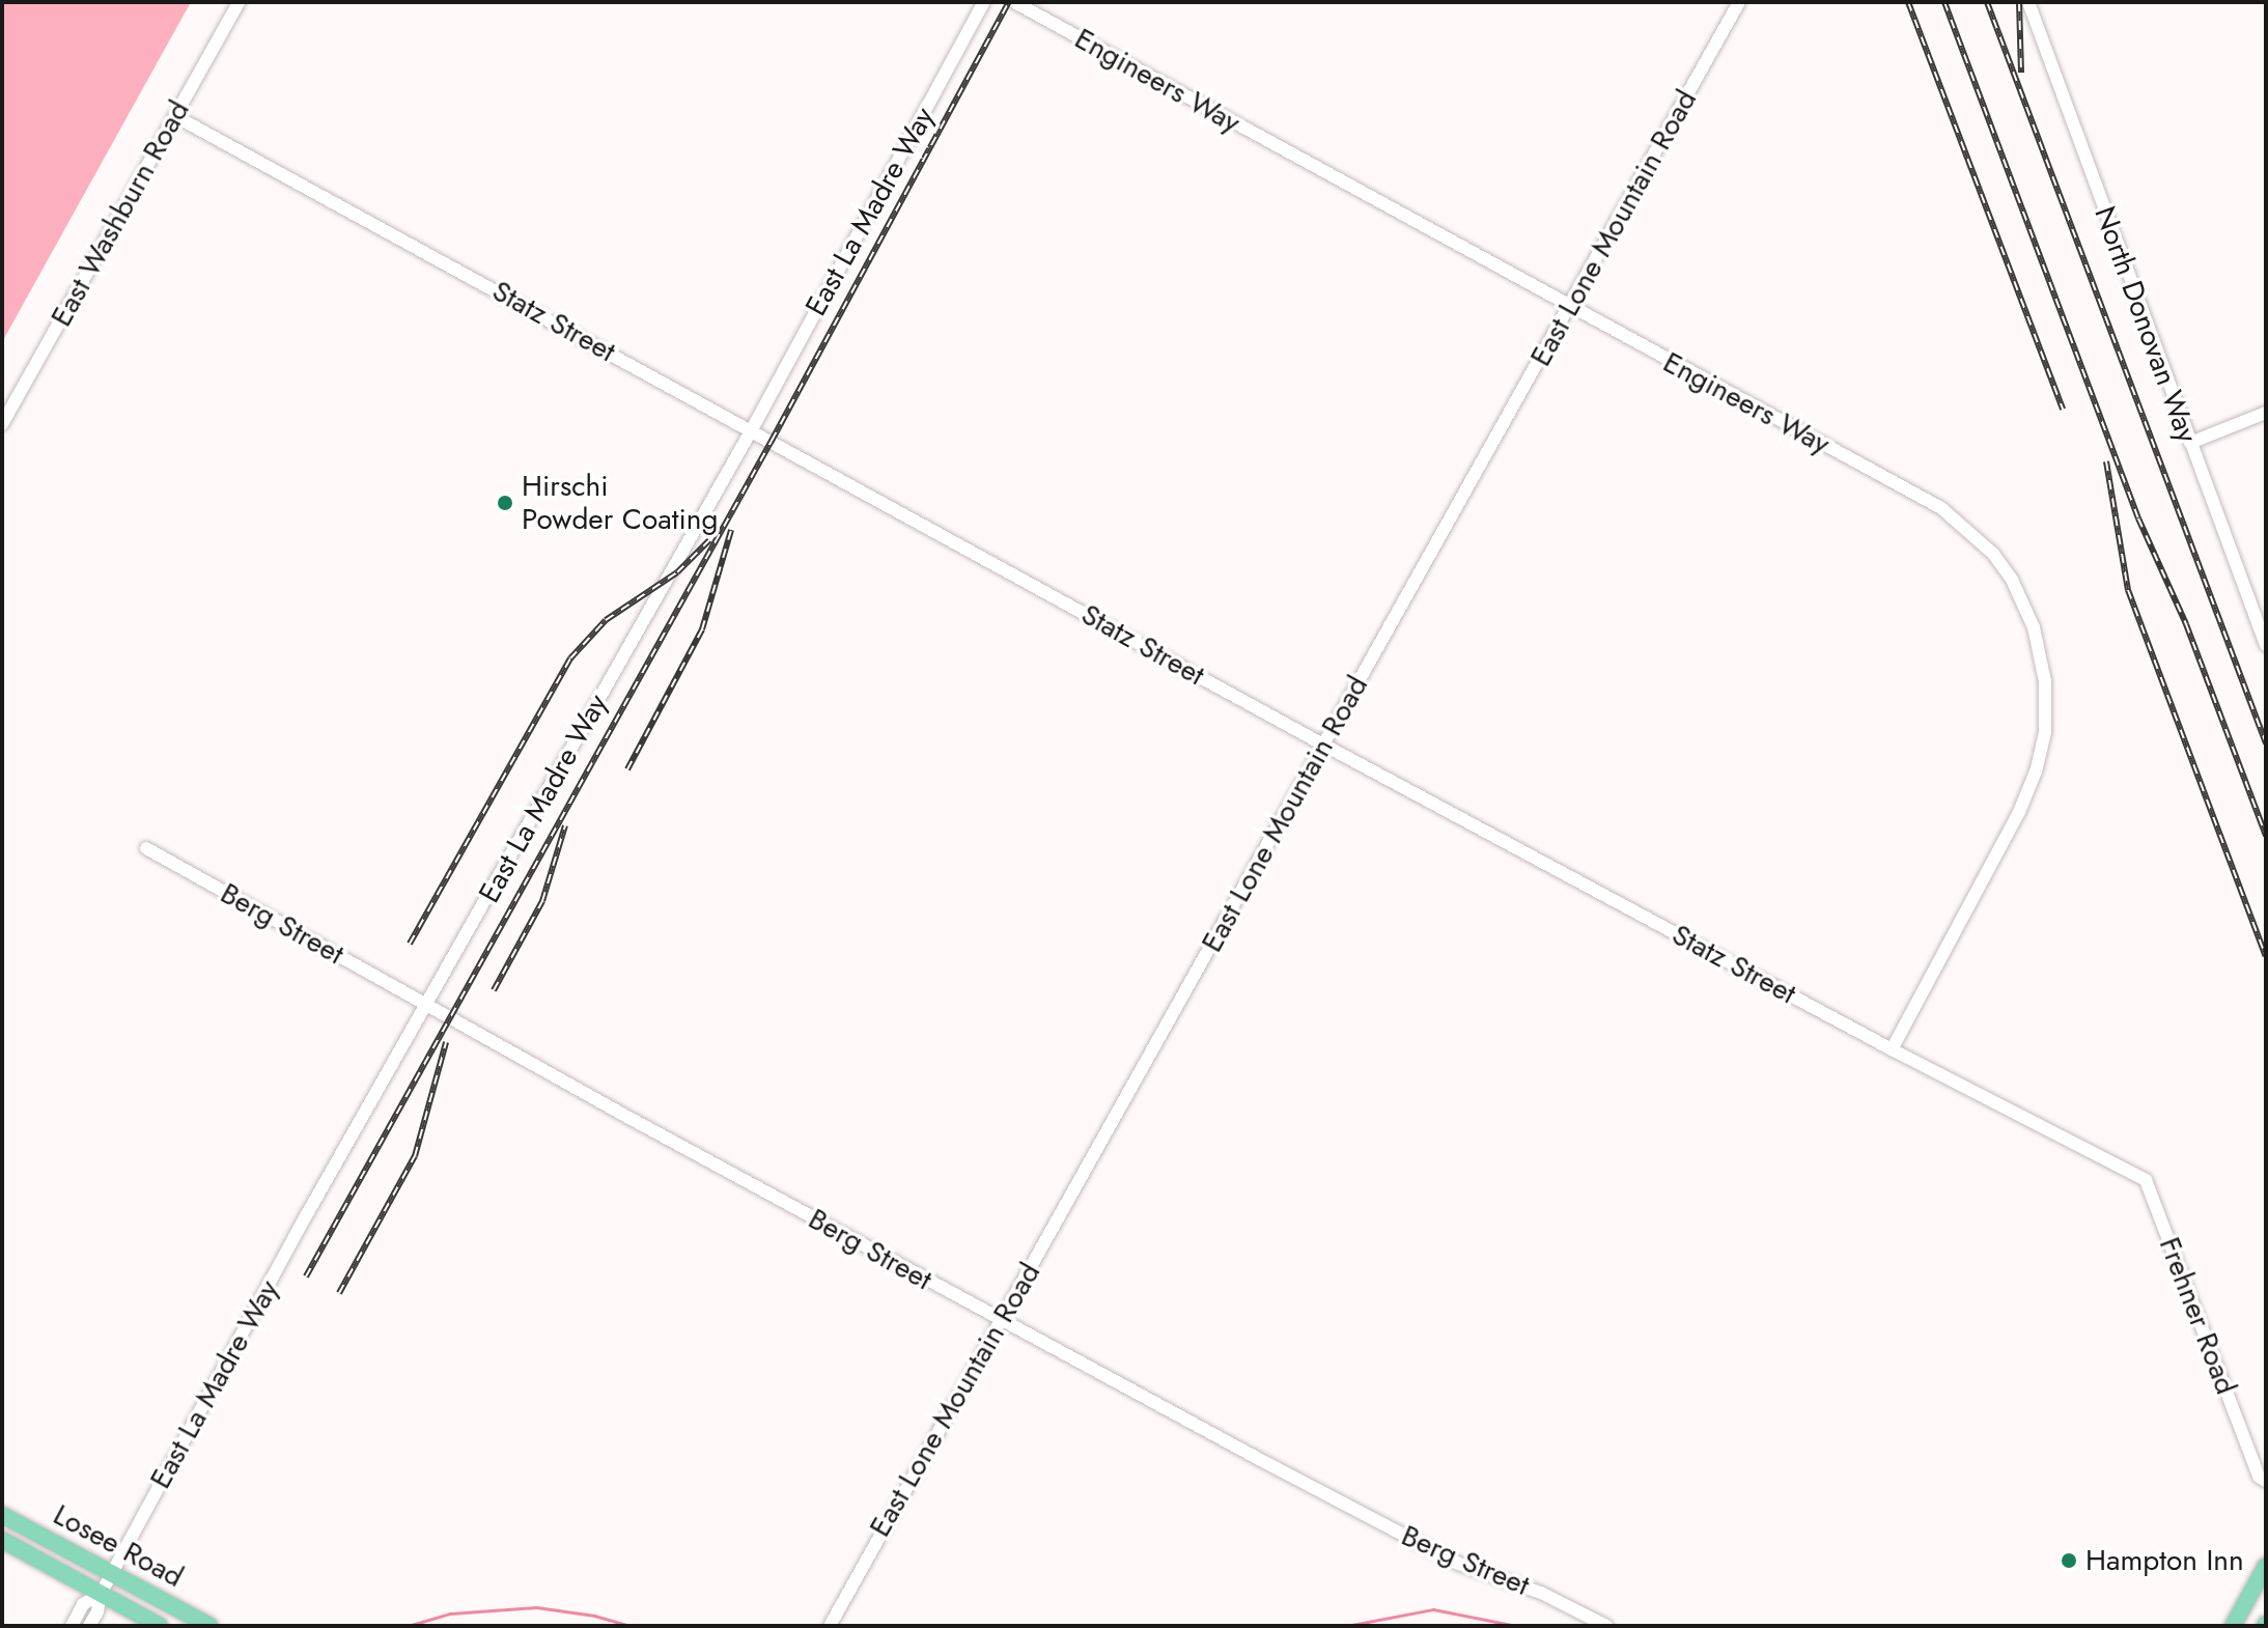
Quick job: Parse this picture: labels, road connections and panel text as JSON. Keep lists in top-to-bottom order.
{
  "streets": {
    "main road": ["Losee Road"],
    "street": [
      "Engineers Way",
      "East La Madre Way",
      "East Washburn Road",
      "East Lone Mountain Road",
      "Statz Street",
      "North Donovan Way",
      "Berg Street",
      "Frehner Road"
    ]
  },
  "crossings": [
    ["Engineers Way", "East Lone Mountain Road"],
    ["Engineers Way", "Statz Street"],
    ["East La Madre Way", "Statz Street"],
    ["East La Madre Way", "Berg Street"],
    ["East La Madre Way", "Losee Road"],
    ["East Washburn Road", "Statz Street"],
    ["East Lone Mountain Road", "Statz Street"],
    ["East Lone Mountain Road", "Berg Street"],
    ["Statz Street", "Frehner Road"]
  ],
  "places": ["Hirschi Powder Coating", "Hampton Inn"]
}
